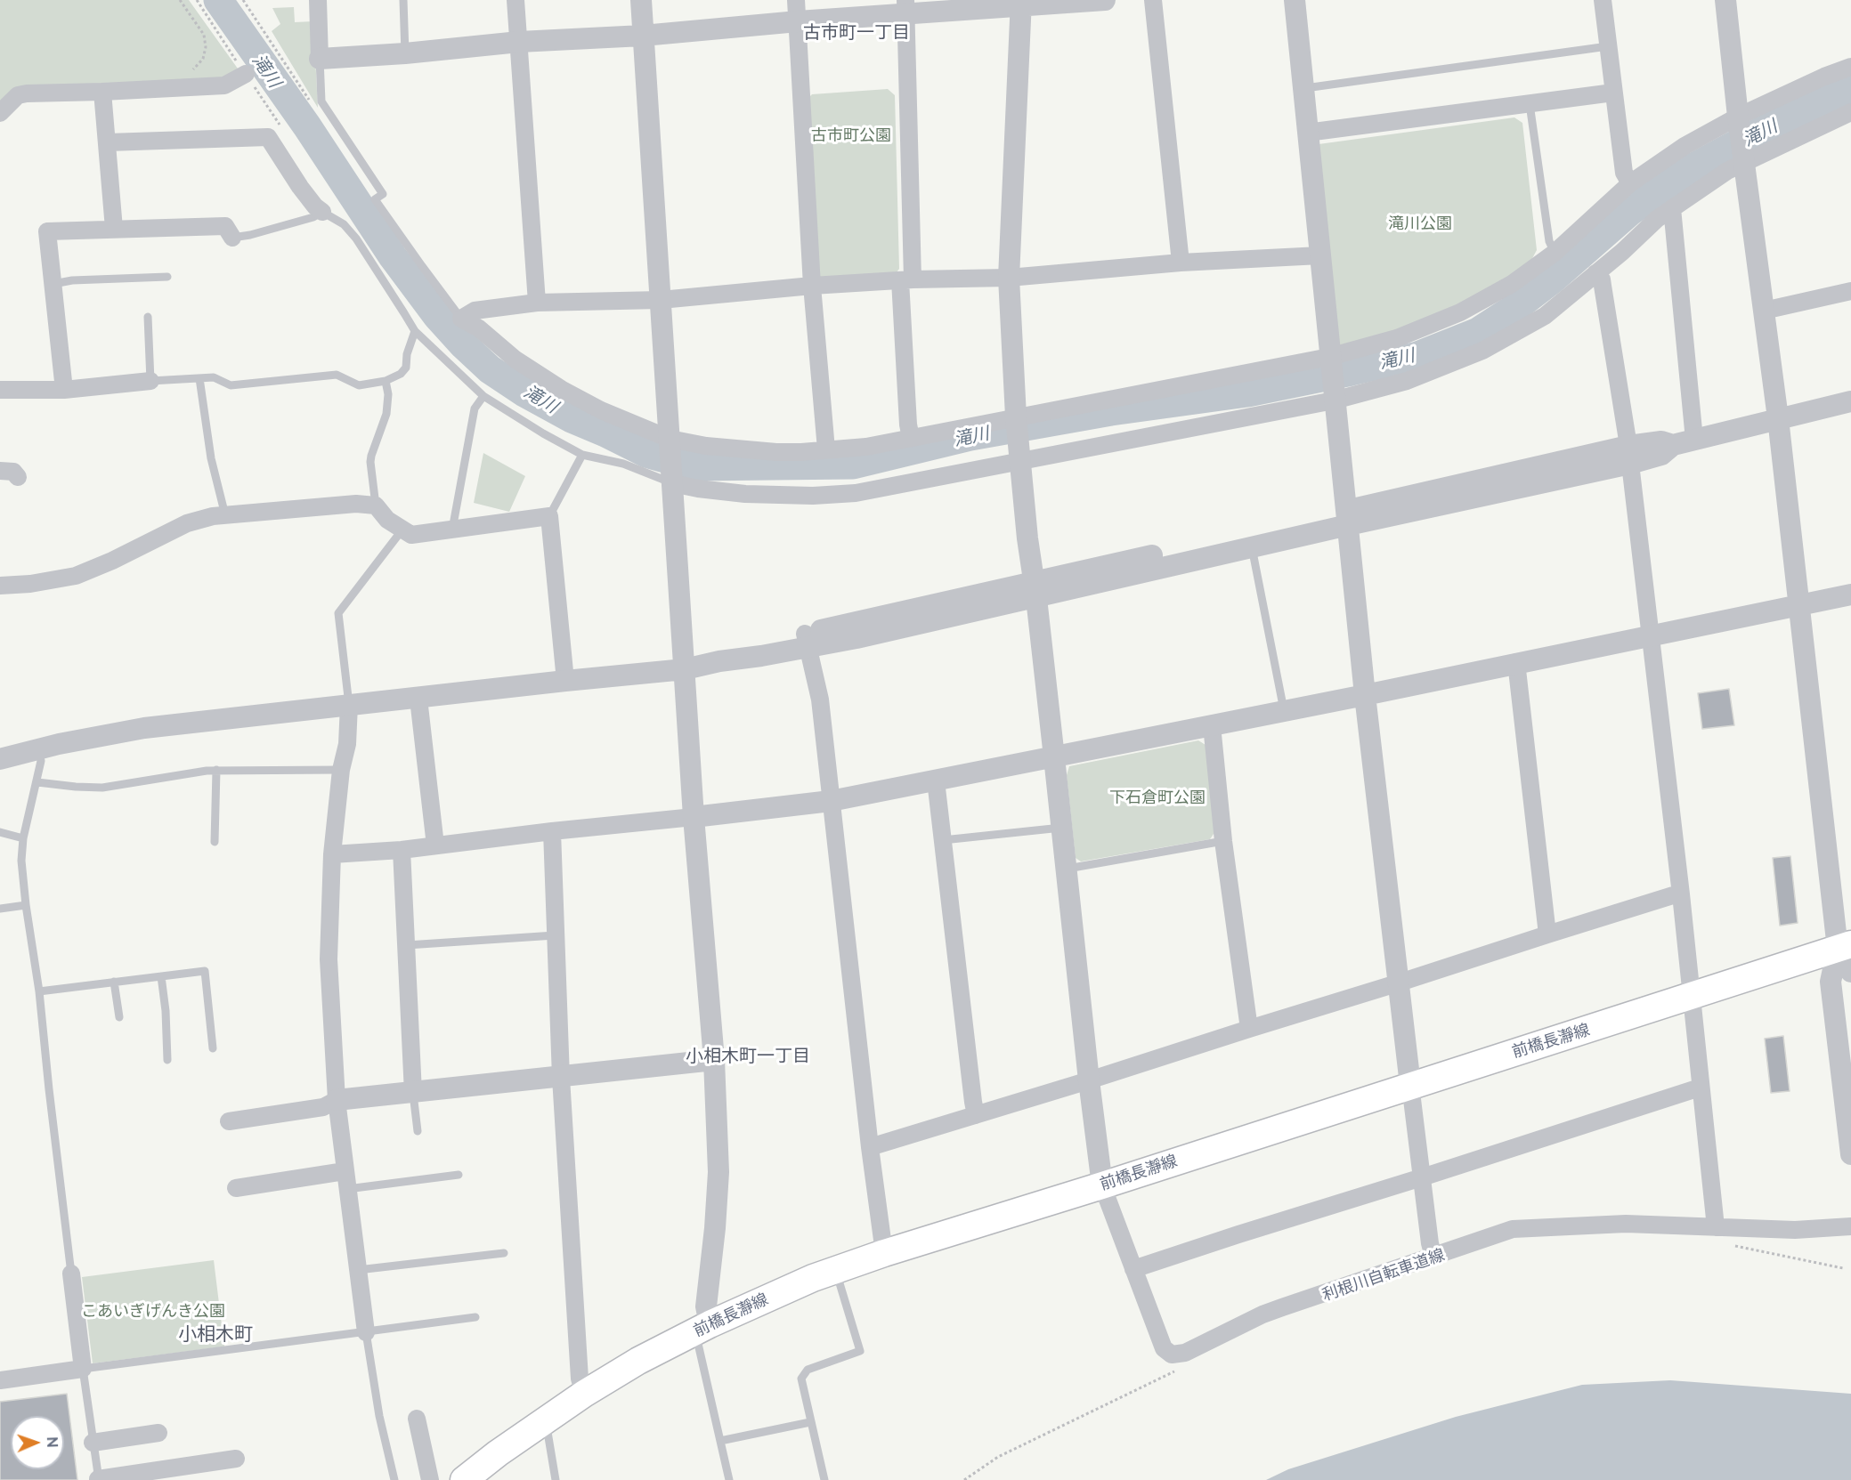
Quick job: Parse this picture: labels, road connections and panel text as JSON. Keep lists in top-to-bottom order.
{
  "streets": {
    "main road": ["前橋長瀞線"]
  },
  "districts": ["古市町一丁目", "小相木町一丁目", "小相木町"],
  "water": ["滝川"],
  "parks": [
    "古市町公園",
    "滝川公園",
    "下石倉町公園",
    "こあいぎげんき公園"
  ],
  "north": "right"
}
